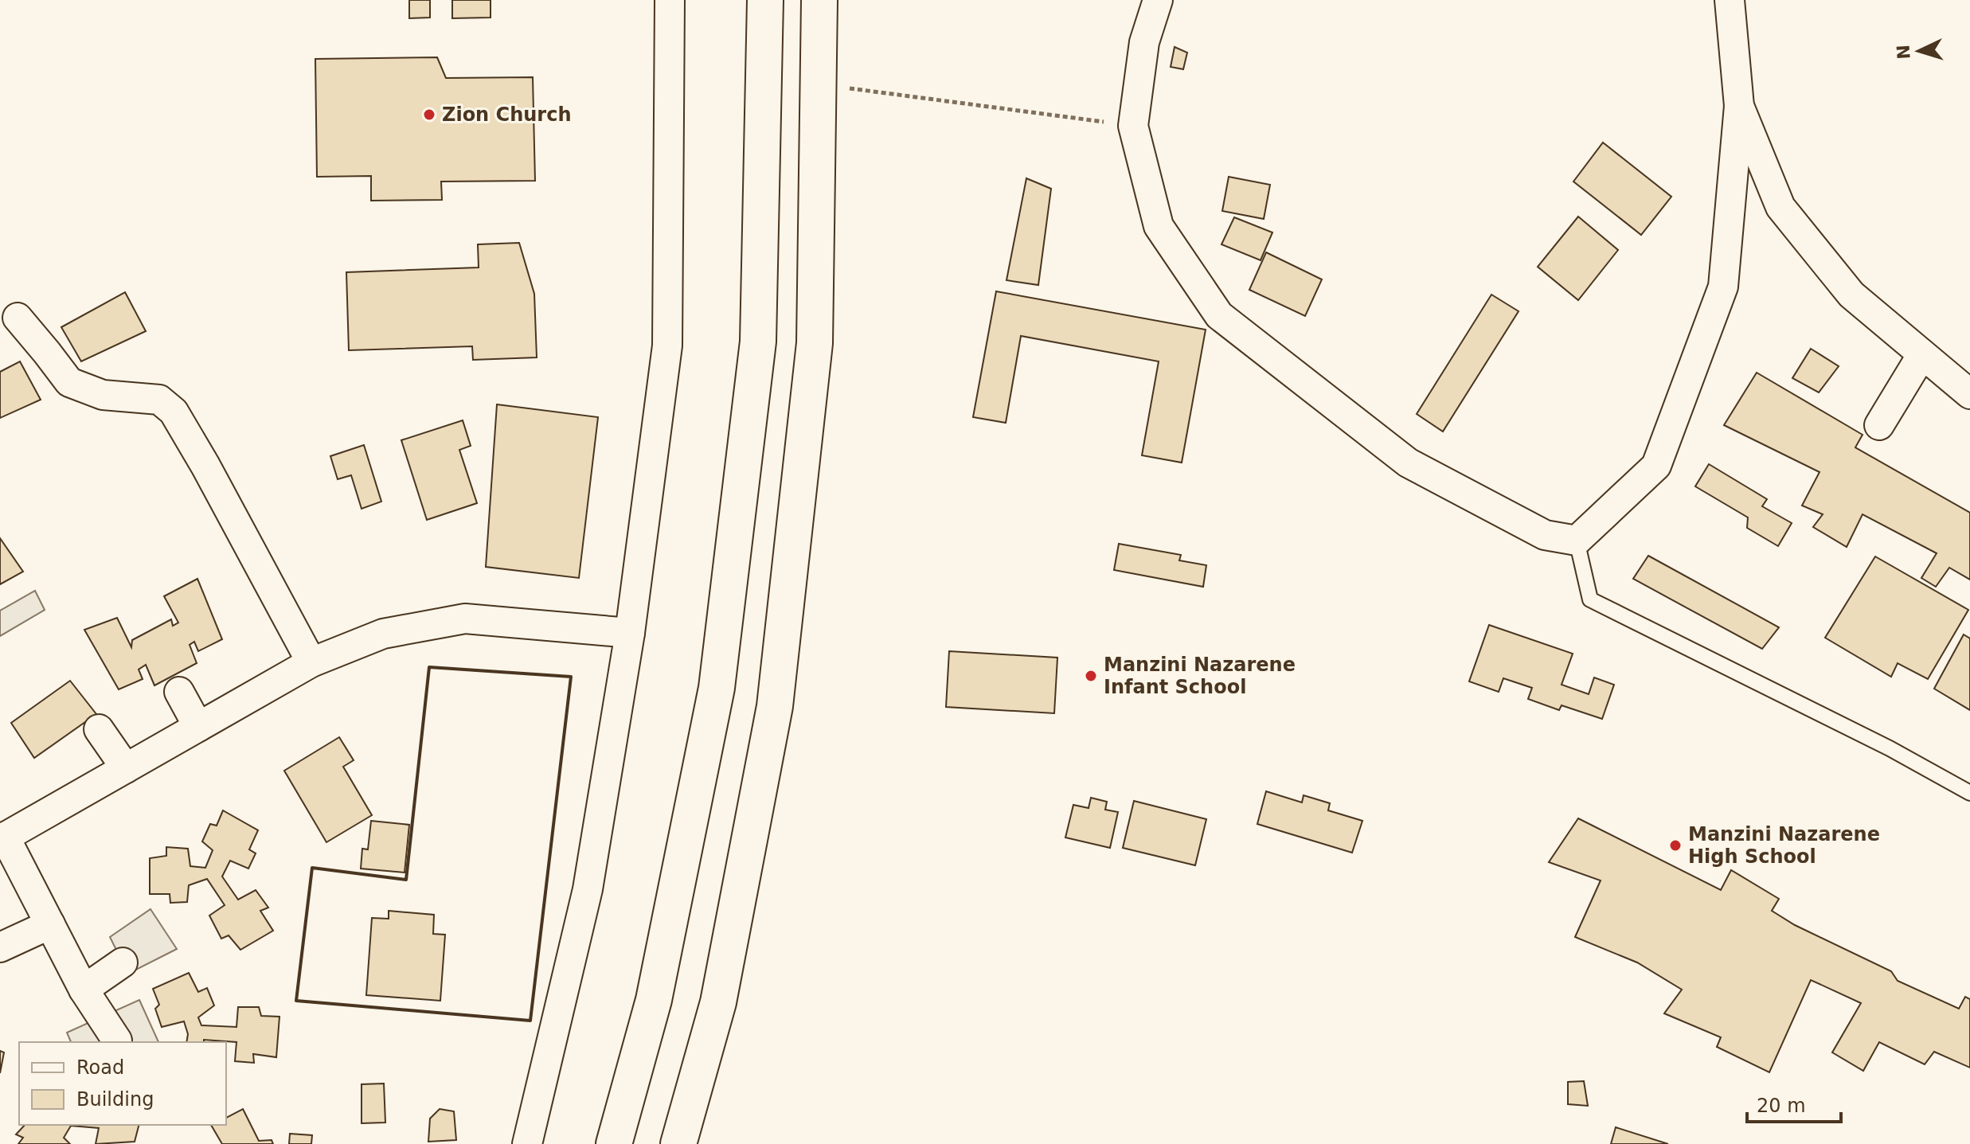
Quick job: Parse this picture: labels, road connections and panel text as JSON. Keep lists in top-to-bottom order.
{
  "places": ["Zion Church", "Manzini Nazarene Infant School", "Manzini Nazarene High School"],
  "legend": ["Road", "Building"],
  "scale_bar": "20 m",
  "north": "left"
}
